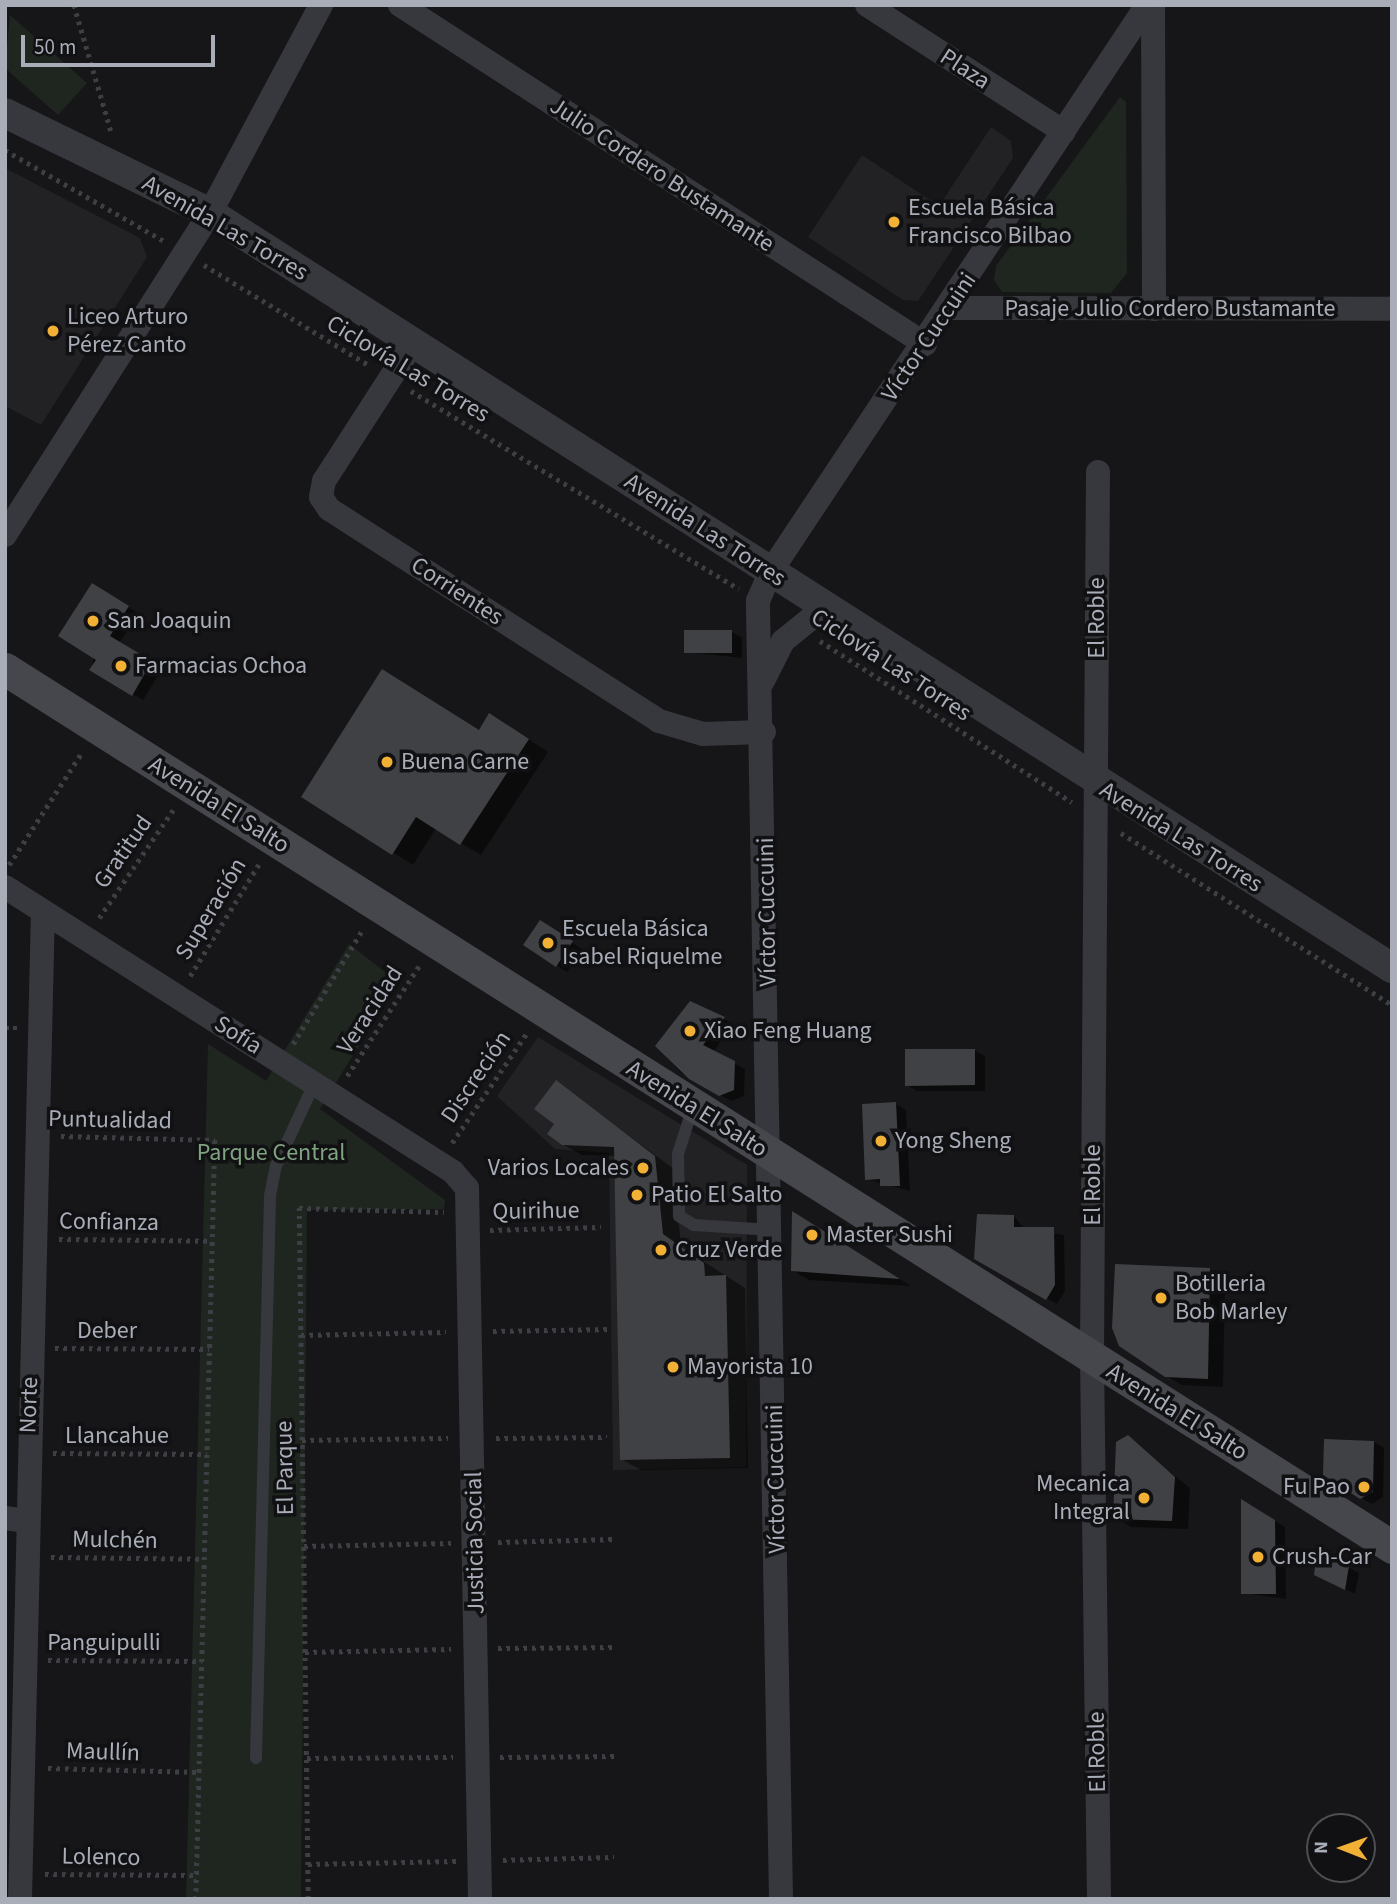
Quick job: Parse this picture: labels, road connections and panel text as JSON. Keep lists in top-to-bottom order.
{
  "streets": {
    "main road": ["Avenida El Salto"],
    "street": [
      "Plaza",
      "Julio Cordero Bustamante",
      "Avenida Las Torres",
      "Pasaje Julio Cordero Bustamante",
      "Víctor Cuccuini",
      "Corrientes",
      "El Roble",
      "Sofía",
      "Norte",
      "Justicia Social"
    ],
    "path": [
      "Ciclovía Las Torres",
      "Gratitud",
      "Superación",
      "Veracidad",
      "Discreción",
      "Puntualidad",
      "Quirihue",
      "Confianza",
      "Deber",
      "Llancahue",
      "El Parque",
      "Mulchén",
      "Panguipulli",
      "Maullín",
      "Lolenco"
    ]
  },
  "crossings": [
    ["Plaza", "Víctor Cuccuini"],
    ["Julio Cordero Bustamante", "Víctor Cuccuini"],
    ["Avenida Las Torres", "Víctor Cuccuini"],
    ["Avenida Las Torres", "Corrientes"],
    ["Avenida Las Torres", "El Roble"],
    ["Pasaje Julio Cordero Bustamante", "Víctor Cuccuini"],
    ["Víctor Cuccuini", "Ciclovía Las Torres"],
    ["Víctor Cuccuini", "Corrientes"],
    ["Víctor Cuccuini", "Avenida El Salto"],
    ["Ciclovía Las Torres", "Corrientes"],
    ["Ciclovía Las Torres", "El Roble"],
    ["El Roble", "Avenida El Salto"],
    ["Avenida El Salto", "Gratitud"],
    ["Avenida El Salto", "Superación"],
    ["Avenida El Salto", "Veracidad"],
    ["Avenida El Salto", "Discreción"],
    ["Gratitud", "Sofía"],
    ["Superación", "Sofía"],
    ["Veracidad", "Sofía"],
    ["Sofía", "Discreción"],
    ["Sofía", "Quirihue"],
    ["Sofía", "Norte"],
    ["Sofía", "El Parque"],
    ["Sofía", "Justicia Social"],
    ["Puntualidad", "Confianza"],
    ["Puntualidad", "Norte"],
    ["Quirihue", "El Parque"],
    ["Quirihue", "Justicia Social"],
    ["Confianza", "Norte"],
    ["Deber", "Norte"],
    ["Norte", "Llancahue"],
    ["Norte", "Mulchén"],
    ["Norte", "Panguipulli"],
    ["Norte", "Maullín"],
    ["Norte", "Lolenco"],
    ["El Parque", "Justicia Social"]
  ],
  "parks": ["Parque Central"],
  "places": [
    "Escuela Básica Francisco Bilbao",
    "Liceo Arturo Pérez Canto",
    "San Joaquin",
    "Farmacias Ochoa",
    "Buena Carne",
    "Escuela Básica Isabel Riquelme",
    "Xiao Feng Huang",
    "Yong Sheng",
    "Varios Locales",
    "Patio El Salto",
    "Master Sushi",
    "Cruz Verde",
    "Botilleria Bob Marley",
    "Mayorista 10",
    "Fu Pao",
    "Mecanica Integral",
    "Crush-Car"
  ],
  "scale_bar": "50 m",
  "north": "left"
}
